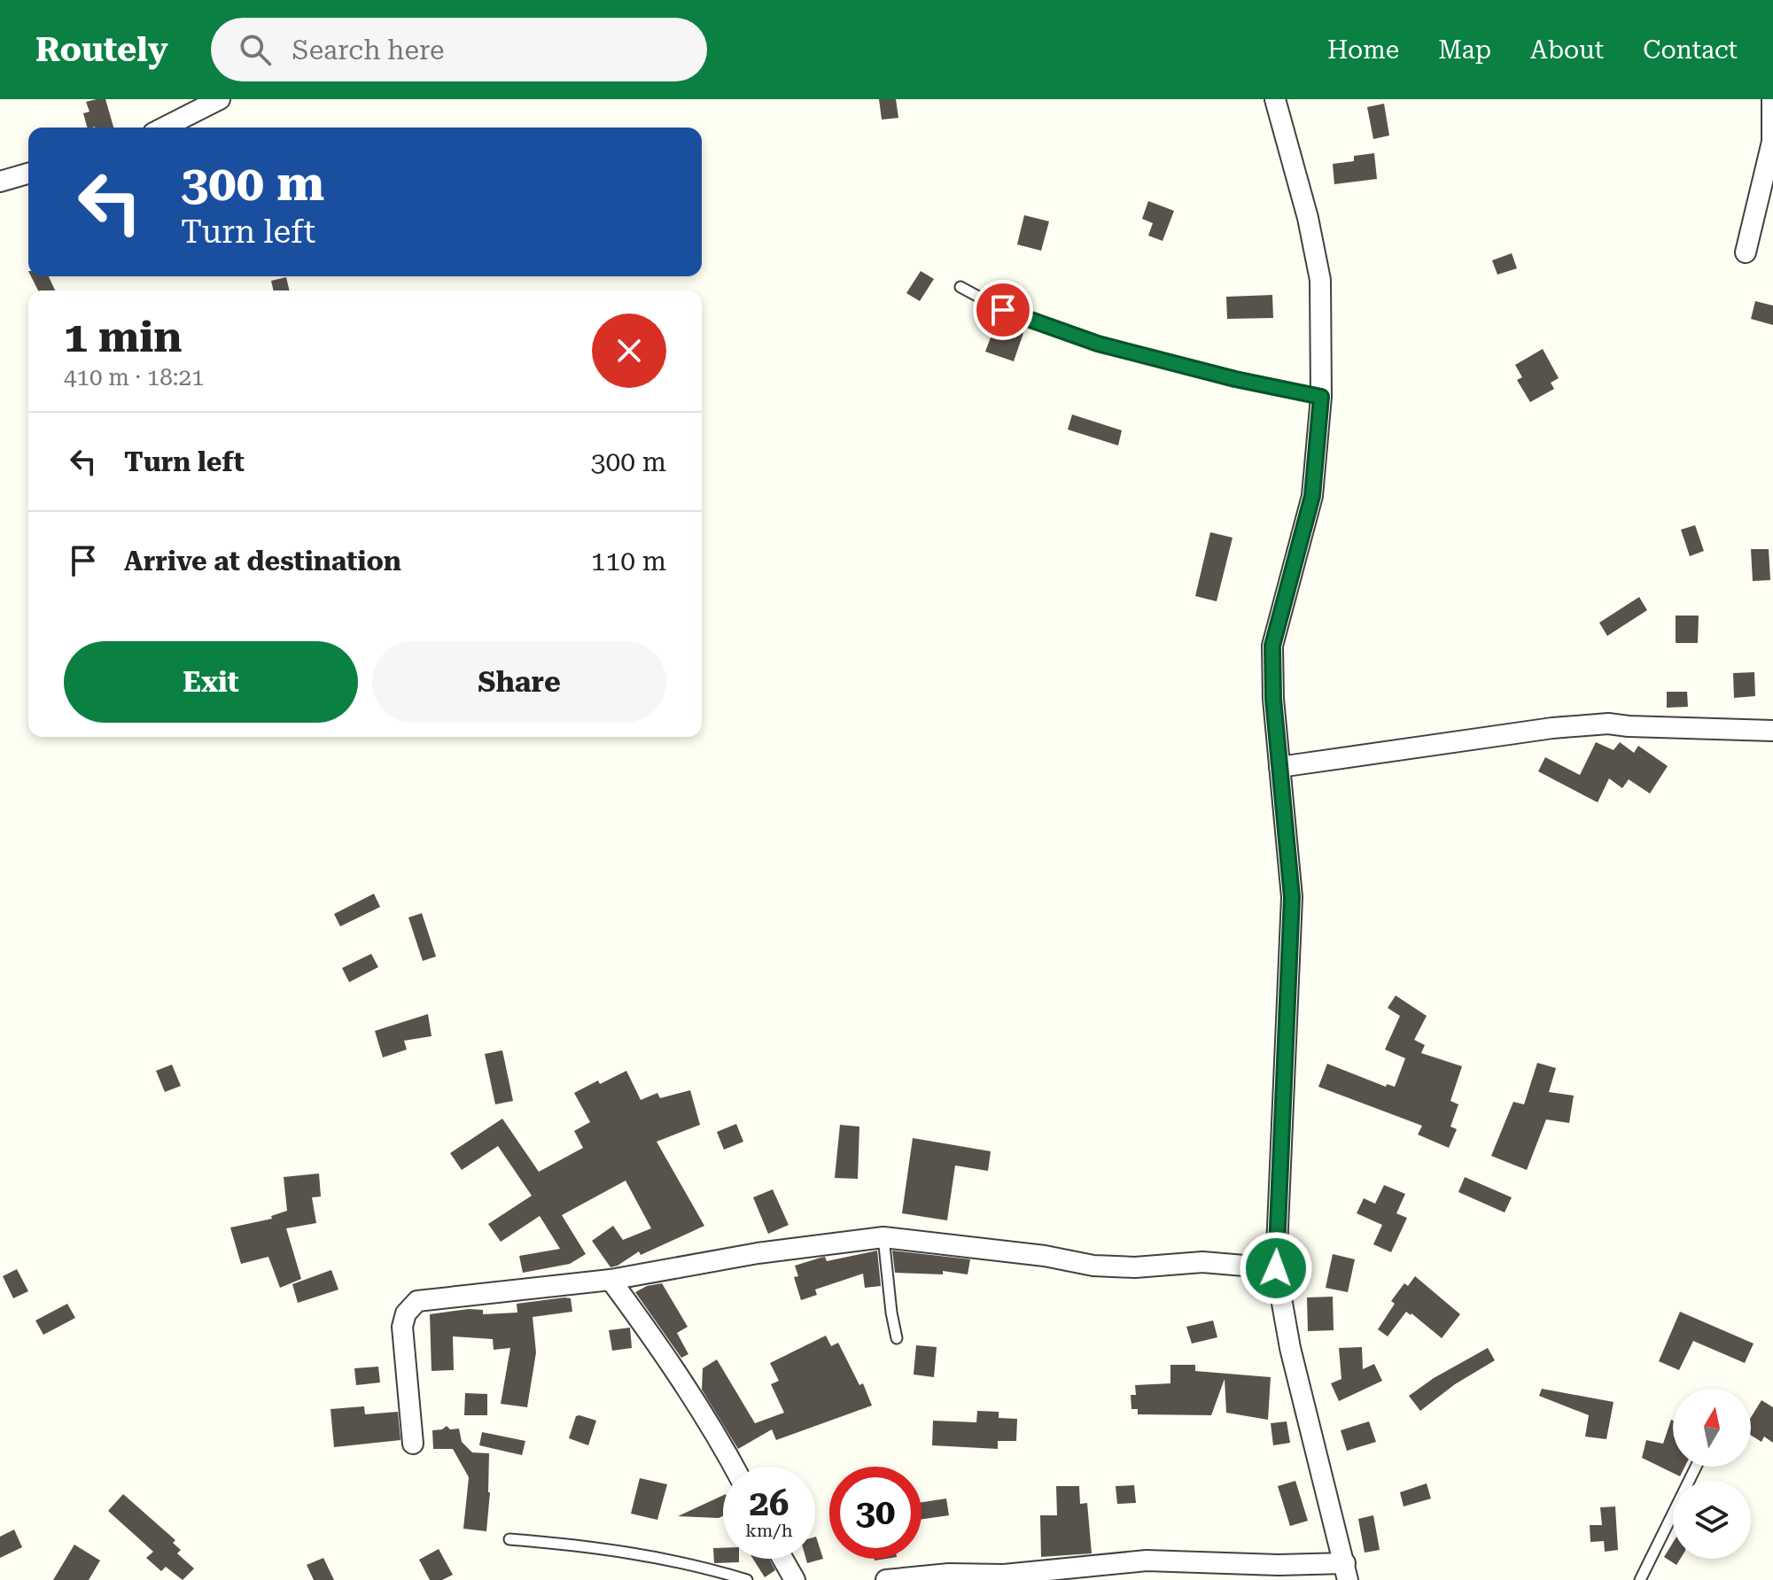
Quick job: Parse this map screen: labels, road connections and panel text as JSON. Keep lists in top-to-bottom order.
{
  "north": "top",
  "page": {
    "header": "Routely",
    "search": "Search here",
    "nav": [
      "Home",
      "Map",
      "About",
      "Contact"
    ],
    "turn": ["300 m", "Turn left"],
    "heading": ["1 min", "410 m · 18:21"],
    "list": [
      {
        "name": "Turn left",
        "value": "300 m"
      },
      {
        "name": "Arrive at destination",
        "value": "110 m"
      }
    ],
    "buttons": ["Exit", "Share"],
    "speed": "26 km/h",
    "limit": "30"
  }
}
